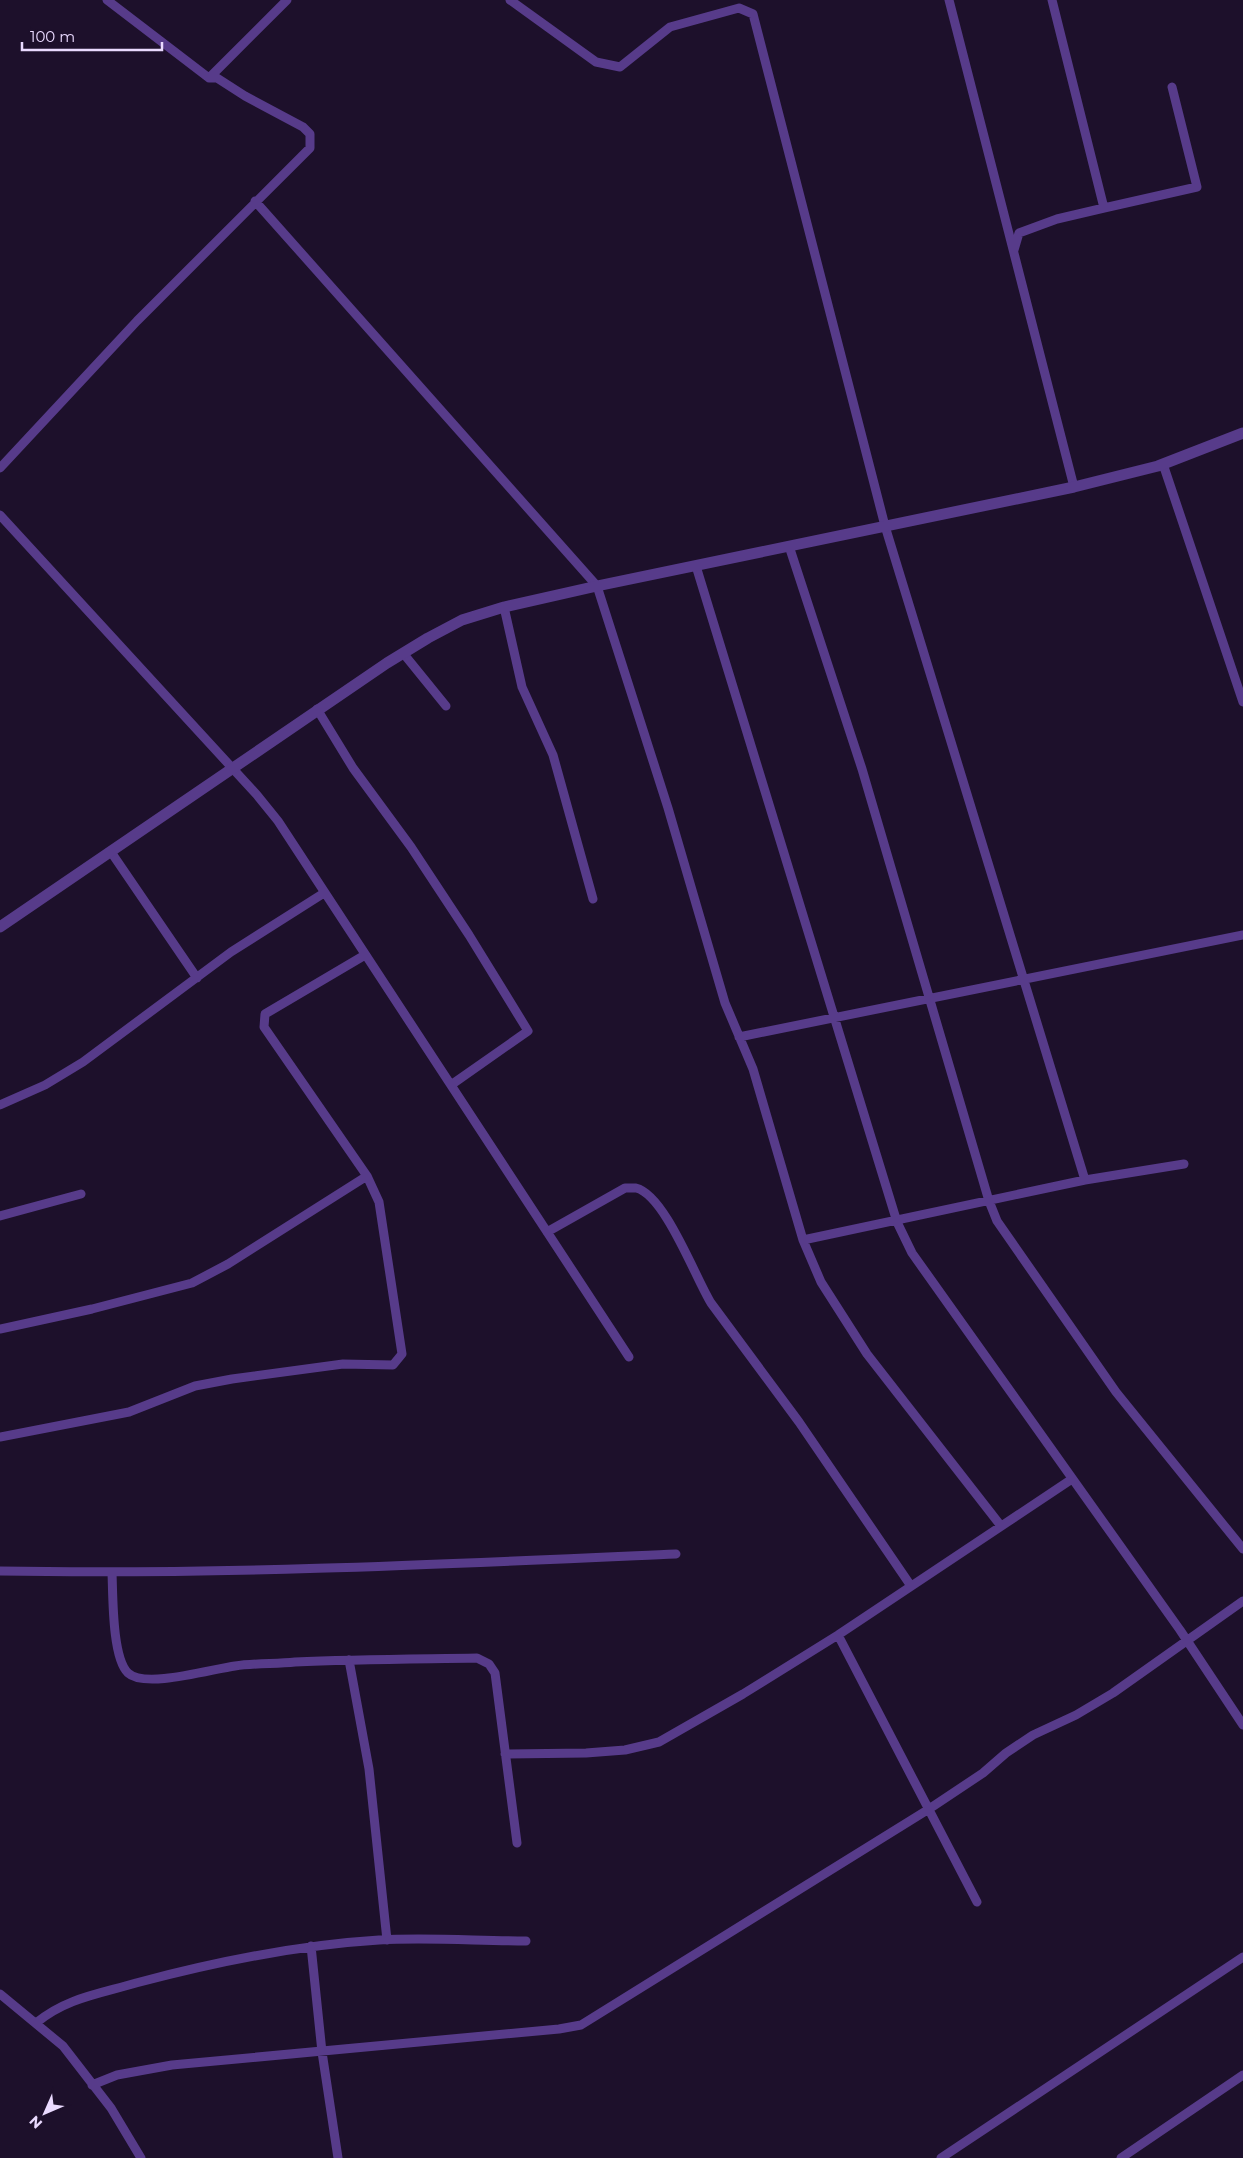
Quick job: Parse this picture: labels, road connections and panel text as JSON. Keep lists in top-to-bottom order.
{
  "scale_bar": "100 m",
  "north": "bottom left"
}
